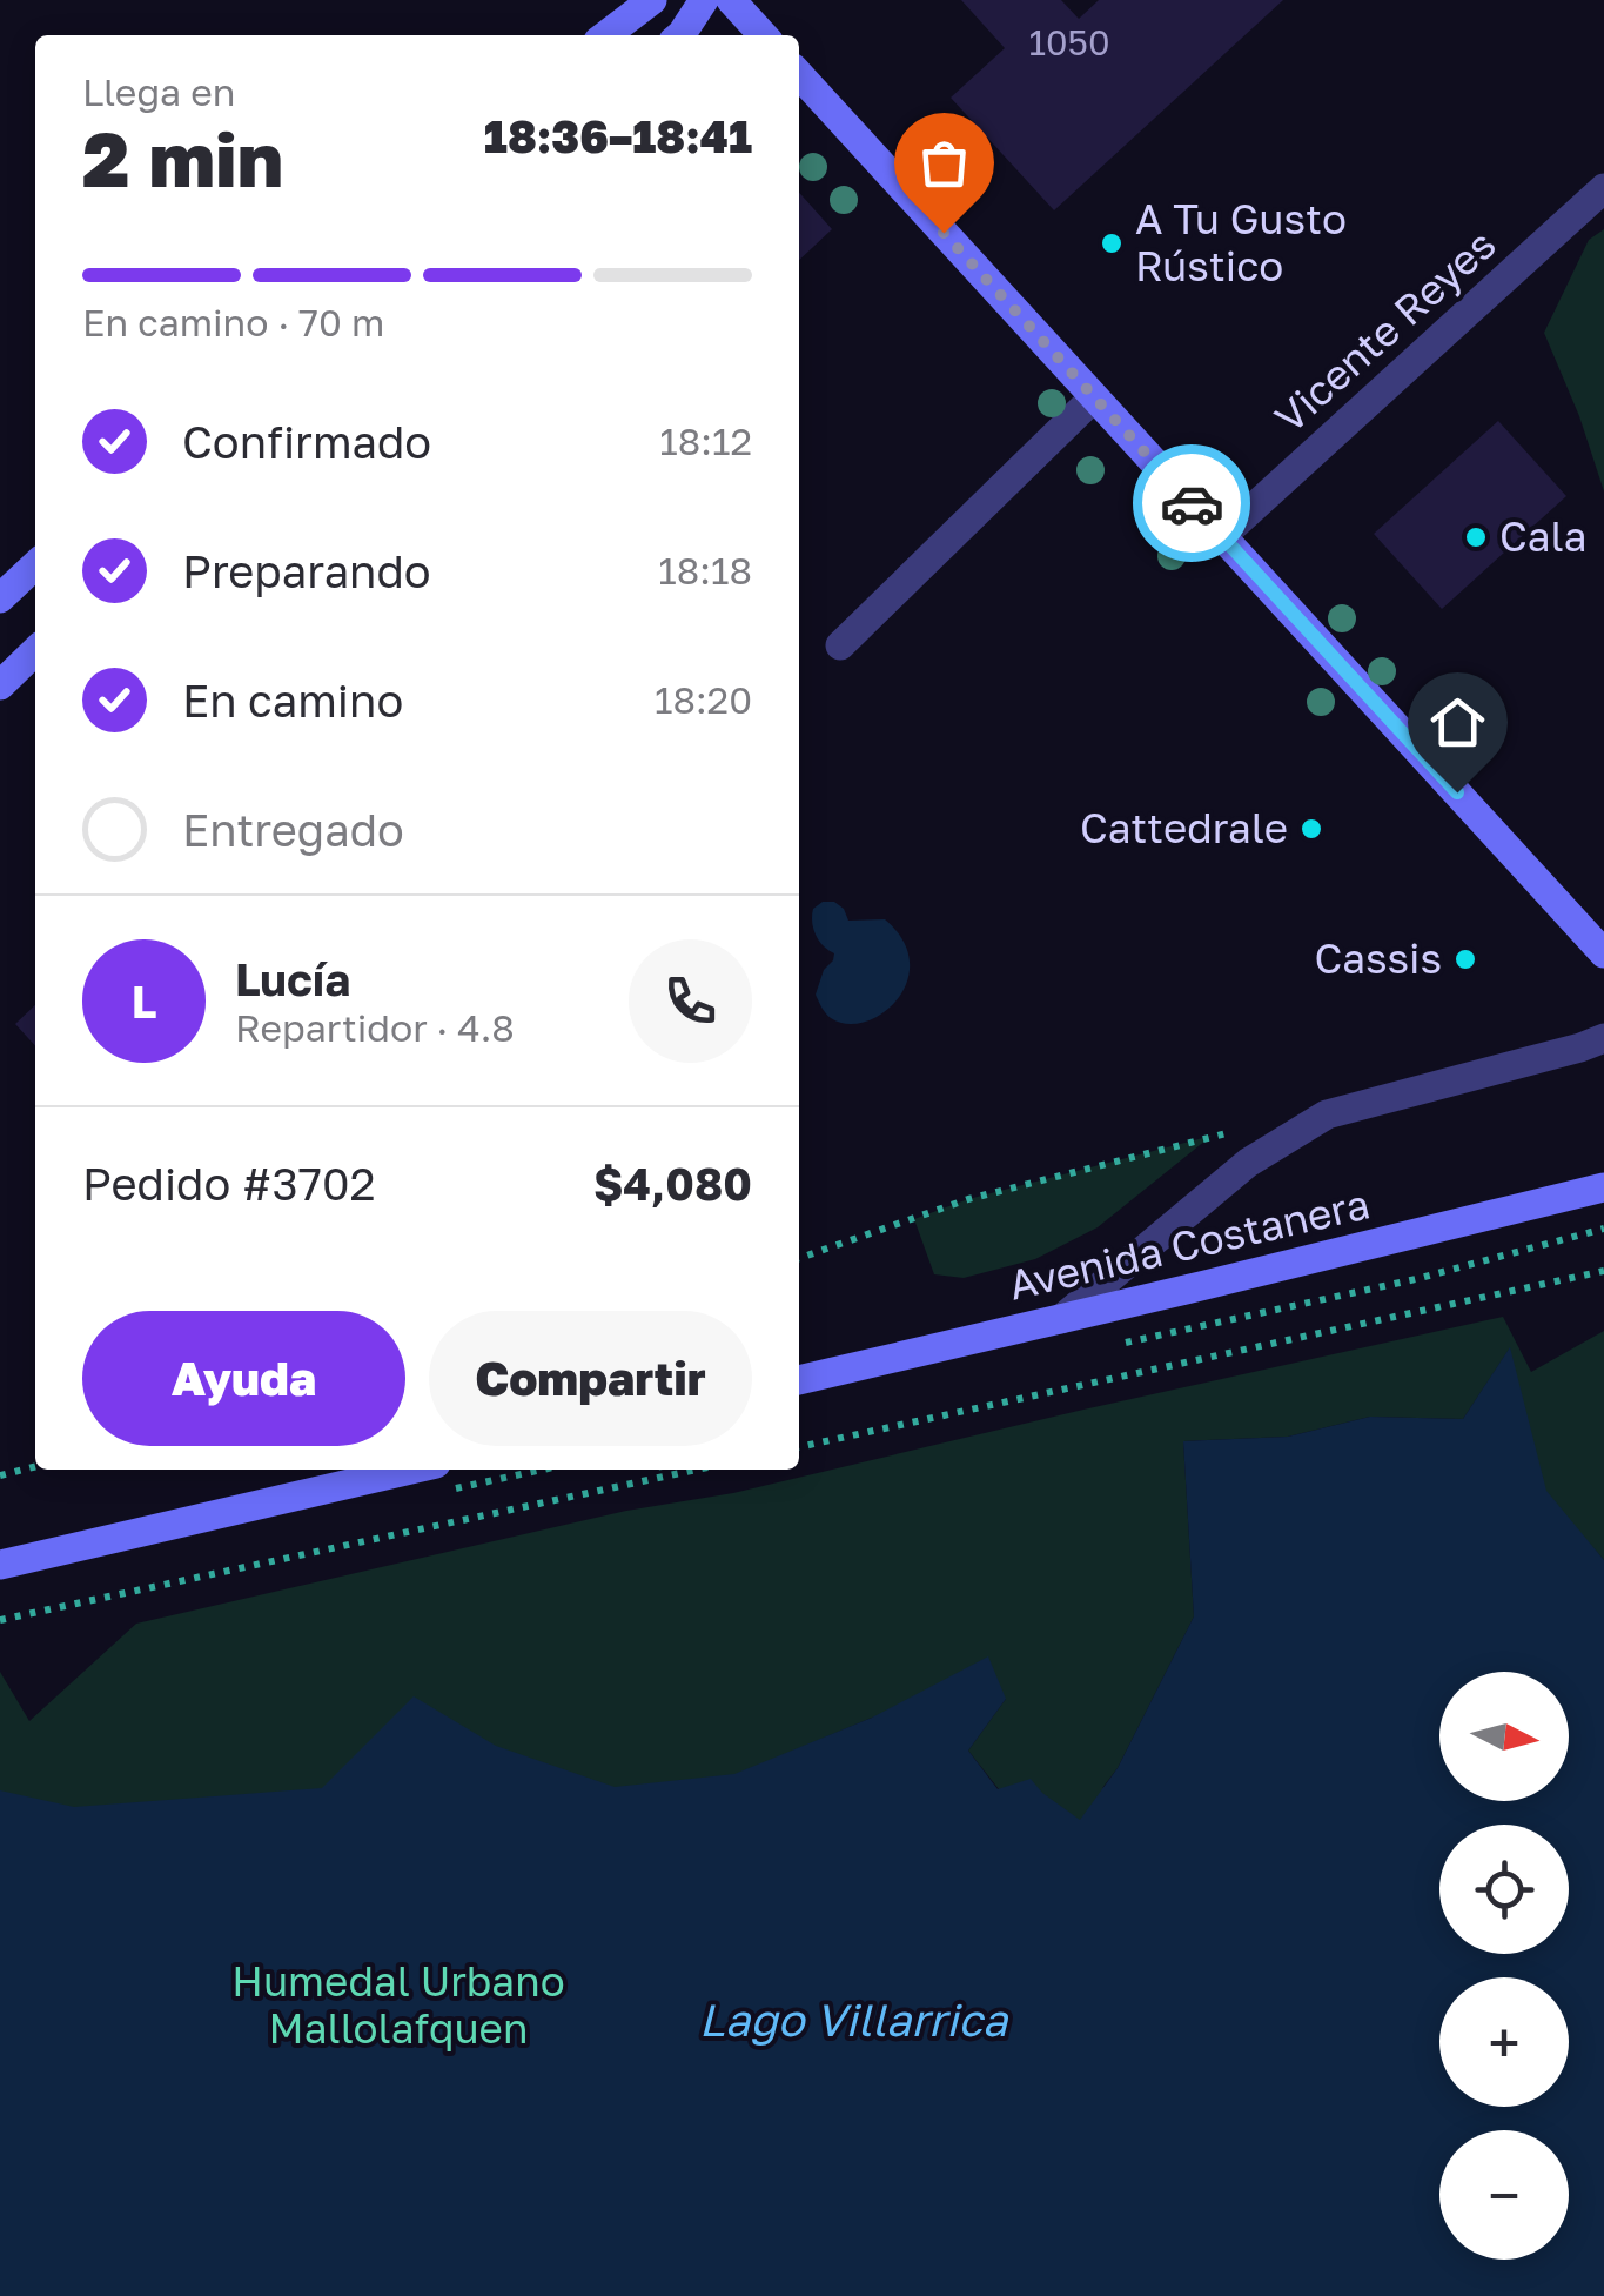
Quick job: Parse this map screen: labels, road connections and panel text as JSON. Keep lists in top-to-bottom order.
{
  "streets": {
    "main road": ["Avenida Costanera"],
    "street": ["Vicente Reyes"]
  },
  "water": ["Lago Villarrica"],
  "parks": ["Humedal Urbano Mallolafquen"],
  "places": [
    "A Tu Gusto Rústico",
    "Cala",
    "Cattedrale",
    "Cassis"
  ],
  "house_numbers": ["1050"],
  "north": "right",
  "page": {
    "heading": ["2 min", "Llega en", "18:36–18:41"],
    "panel": [
      "Lucía",
      "Repartidor · 4.8",
      "Pedido #3702",
      "$4,080"
    ],
    "bar": "En camino · 70 m",
    "list": [
      ["Confirmado", "18:12"],
      ["Preparando", "18:18"],
      ["En camino", "18:20"],
      "Entregado"
    ],
    "round": "L",
    "buttons": ["Ayuda", "Compartir"],
    "map_buttons": ["+", "−"]
  }
}
